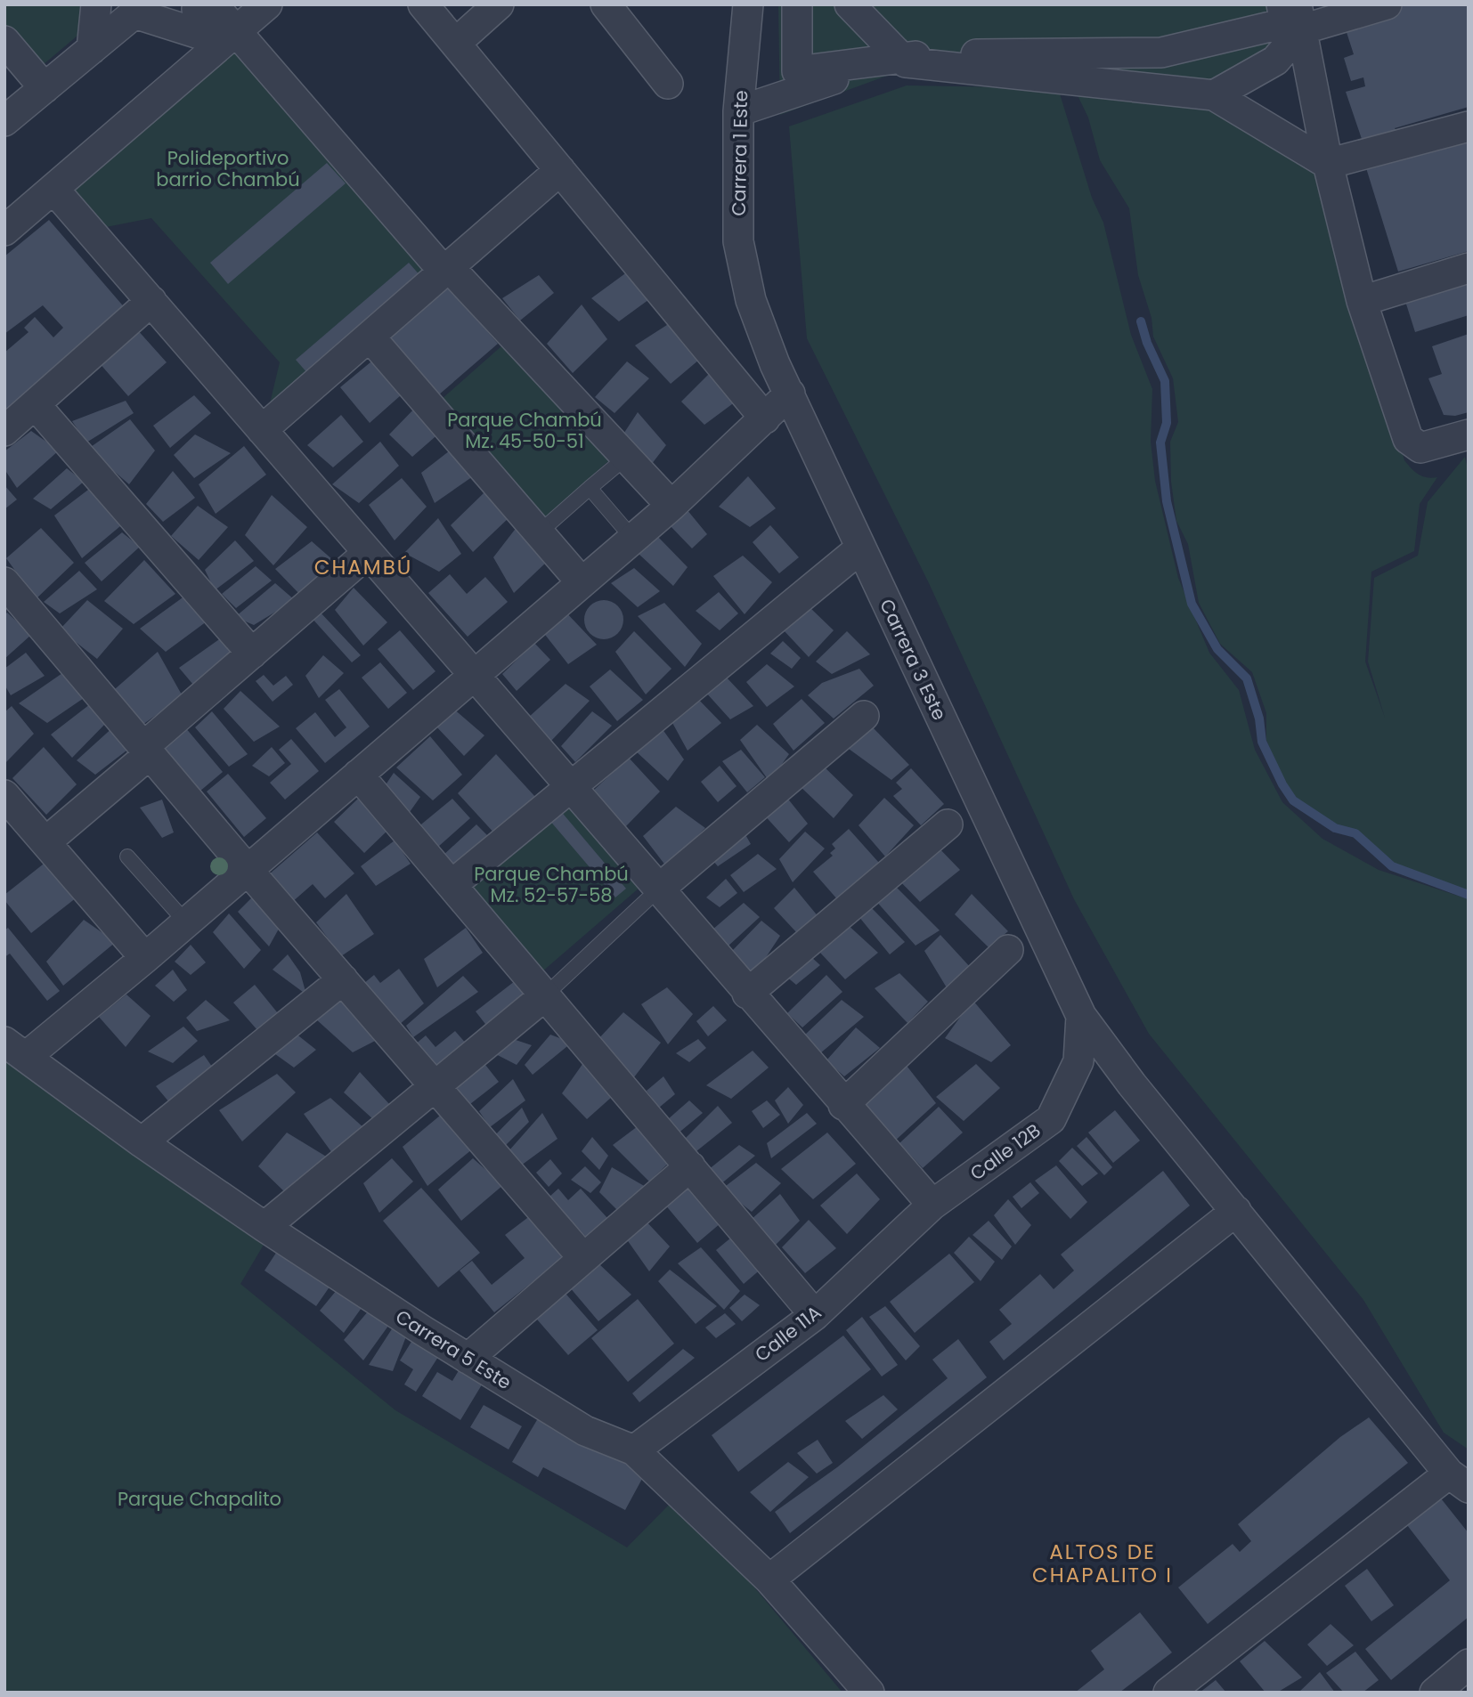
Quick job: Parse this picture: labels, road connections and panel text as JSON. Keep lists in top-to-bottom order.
{
  "streets": {
    "street": [
      "Carrera 1 Este",
      "Carrera 3 Este",
      "Calle 12B",
      "Calle 11A",
      "Carrera 5 Este"
    ]
  },
  "crossings": [
    ["Carrera 1 Este", "Carrera 3 Este"],
    ["Carrera 3 Este", "Calle 12B"],
    ["Calle 12B", "Calle 11A"],
    ["Calle 11A", "Carrera 5 Este"]
  ],
  "districts": ["CHAMBÚ", "ALTOS DE CHAPALITO I"],
  "parks": [
    "Polideportivo barrio Chambú",
    "Parque Chambú Mz. 45-50-51",
    "Parque Chambú Mz. 52-57-58",
    "Parque Chapalito"
  ]
}
